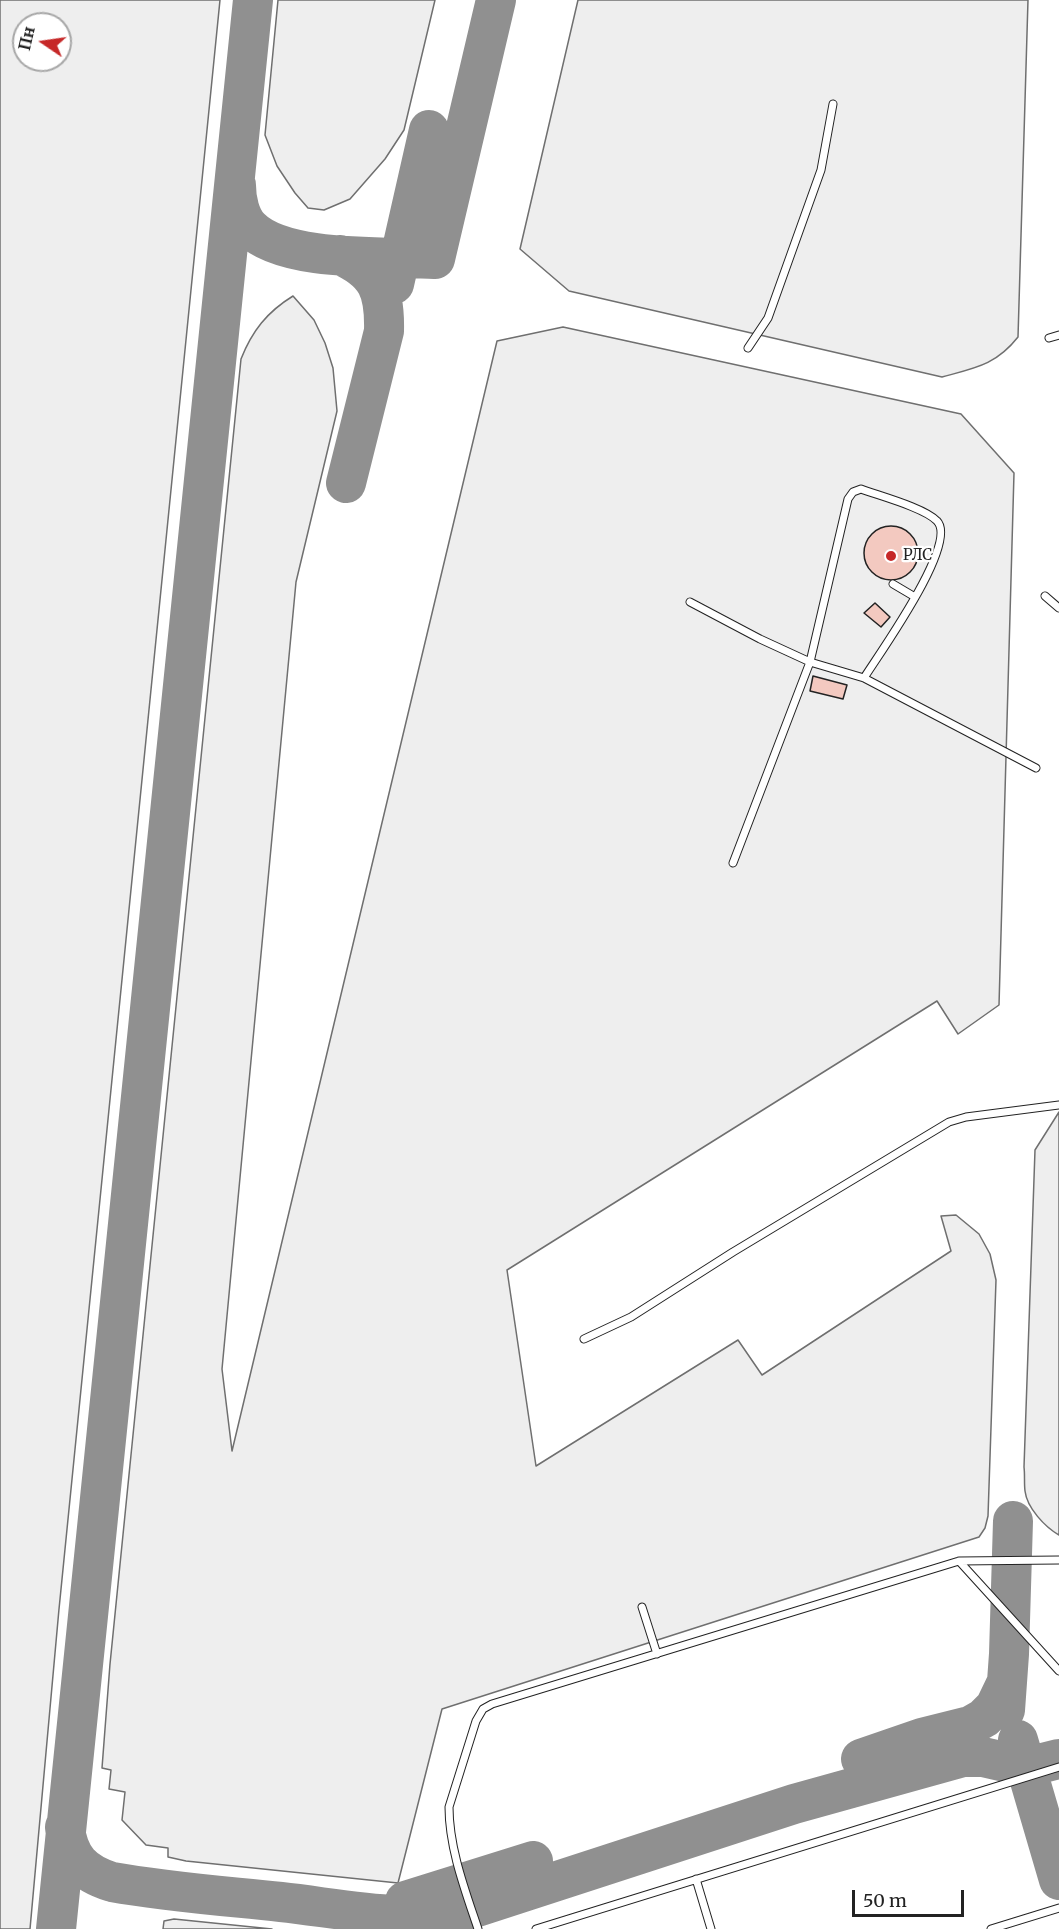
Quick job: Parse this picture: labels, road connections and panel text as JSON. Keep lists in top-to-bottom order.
{
  "places": ["РЛС"],
  "scale_bar": "50 m",
  "north": "left"
}
